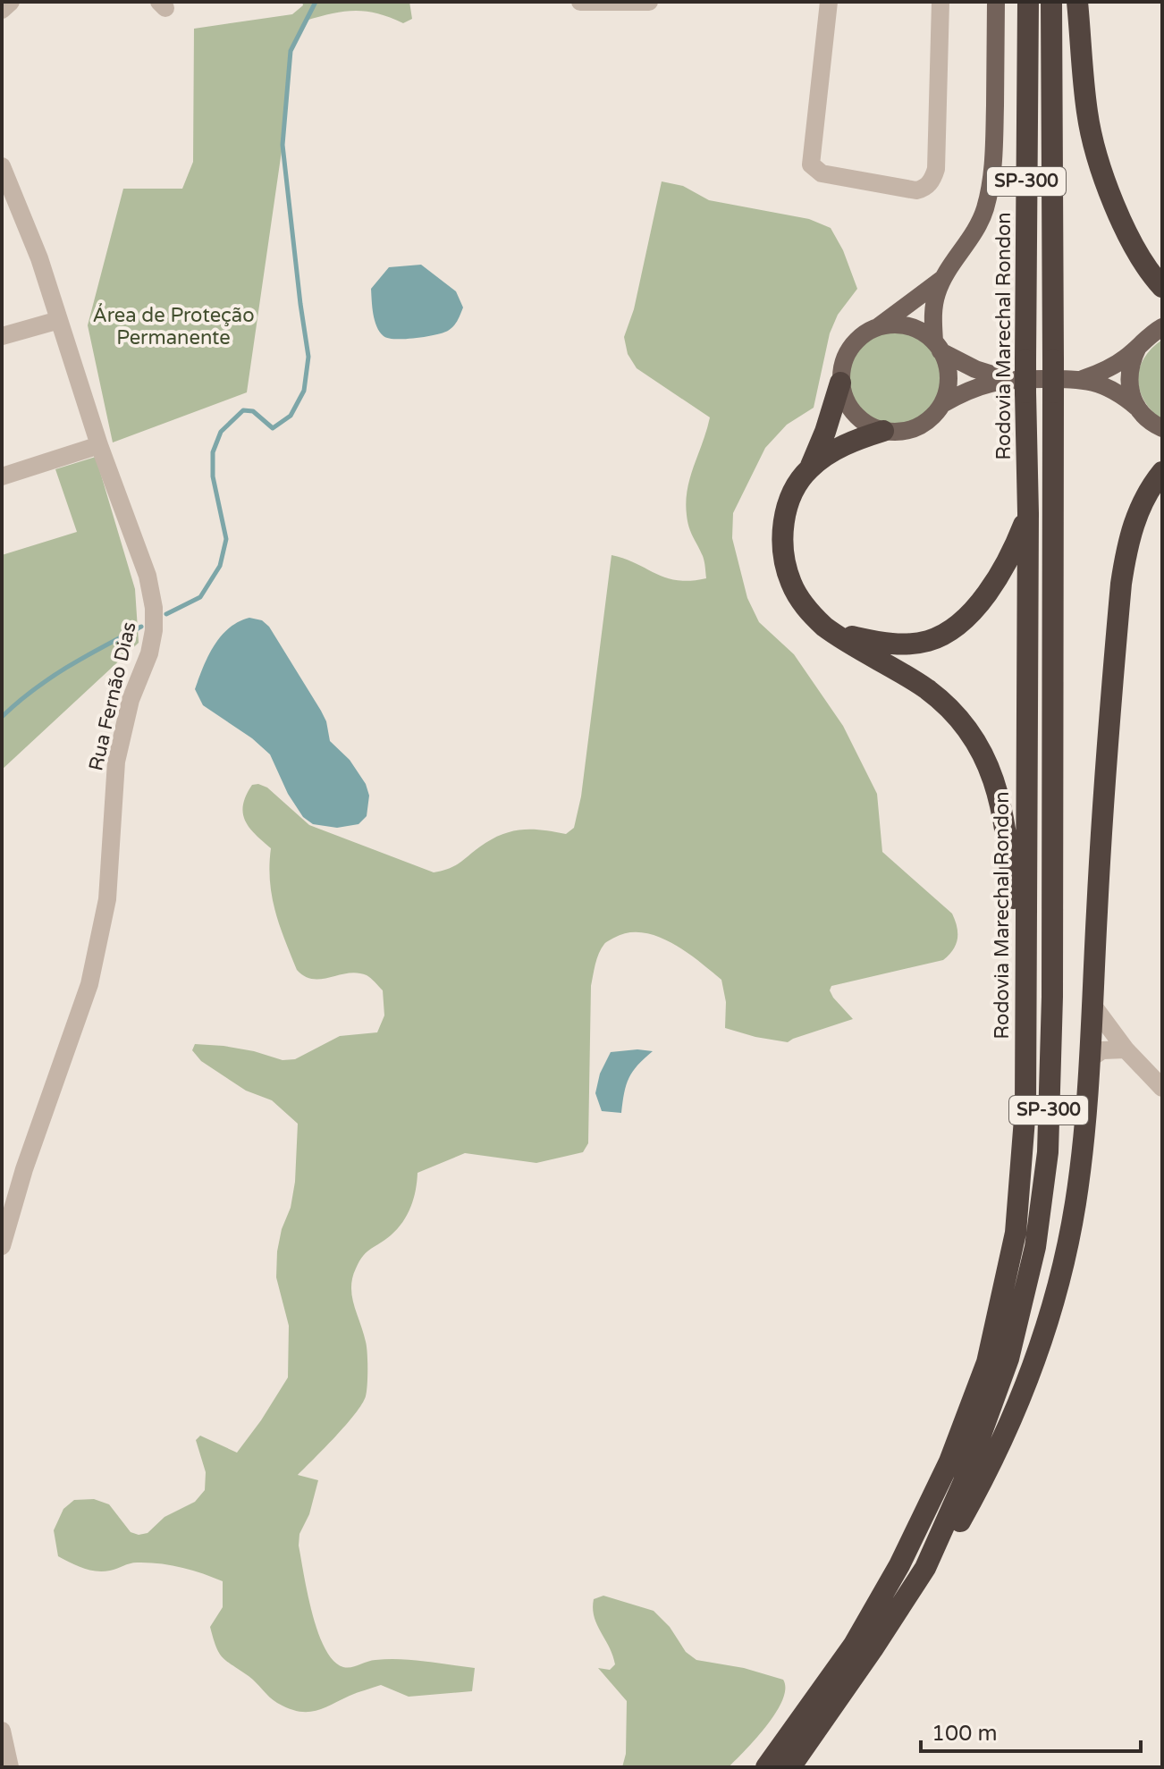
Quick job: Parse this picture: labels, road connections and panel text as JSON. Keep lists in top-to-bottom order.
{
  "streets": {
    "highway": ["SP-300", "Rodovia Marechal Rondon"],
    "street": ["Rua Fernão Dias"]
  },
  "parks": ["Área de Proteção Permanente"],
  "scale_bar": "100 m"
}
